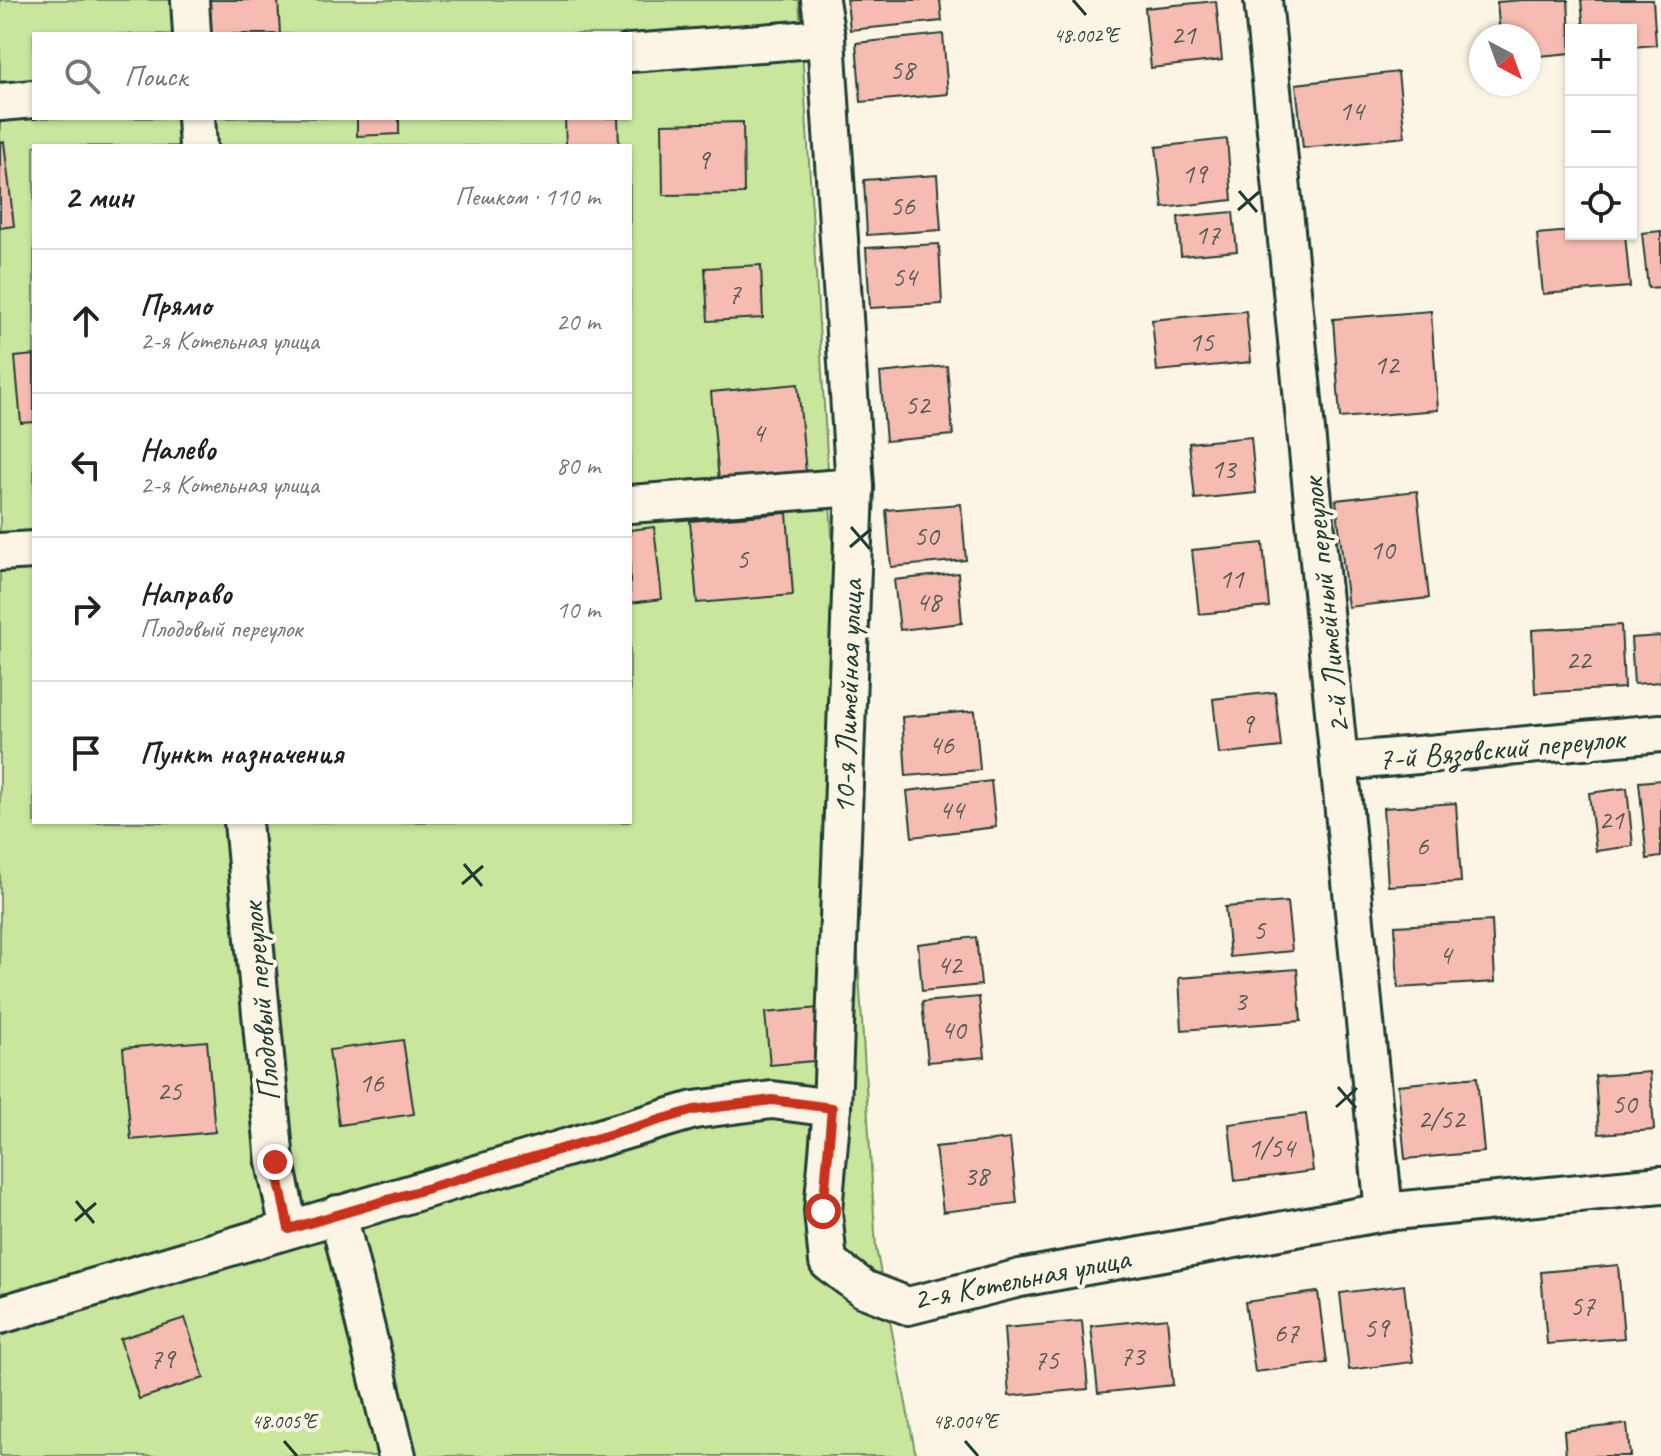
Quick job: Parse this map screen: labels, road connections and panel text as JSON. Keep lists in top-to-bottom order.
{
  "streets": {
    "street": [
      "2-й Литейный переулок",
      "10-я Литейная улица",
      "7-й Вязовский переулок",
      "Плодовый переулок",
      "2-я Котельная улица"
    ]
  },
  "crossings": [
    ["2-й Литейный переулок", "7-й Вязовский переулок"],
    ["2-й Литейный переулок", "2-я Котельная улица"],
    ["10-я Литейная улица", "2-я Котельная улица"]
  ],
  "house_numbers": [
    "21",
    "58",
    "14",
    "9",
    "19",
    "56",
    "17",
    "54",
    "7",
    "15",
    "12",
    "52",
    "4",
    "13",
    "50",
    "10",
    "5",
    "11",
    "48",
    "22",
    "9",
    "46",
    "44",
    "21",
    "6",
    "5",
    "4",
    "42",
    "3",
    "40",
    "16",
    "25",
    "50",
    "2/52",
    "1/54",
    "38",
    "57",
    "59",
    "67",
    "73",
    "79",
    "75"
  ],
  "north": "bottom right",
  "page": {
    "map_buttons": ["+", "−"],
    "search": "Поиск",
    "heading": ["2 мин", "Пешком · 110 m"],
    "list": [
      ["Прямо", "2-я Котельная улица", "20 m"],
      ["Налево", "2-я Котельная улица", "80 m"],
      ["Направо", "Плодовый переулок", "10 m"],
      "Пункт назначения"
    ]
  },
  "coordinates": ["48.002°E", "48.005°E", "48.004°E"]
}
